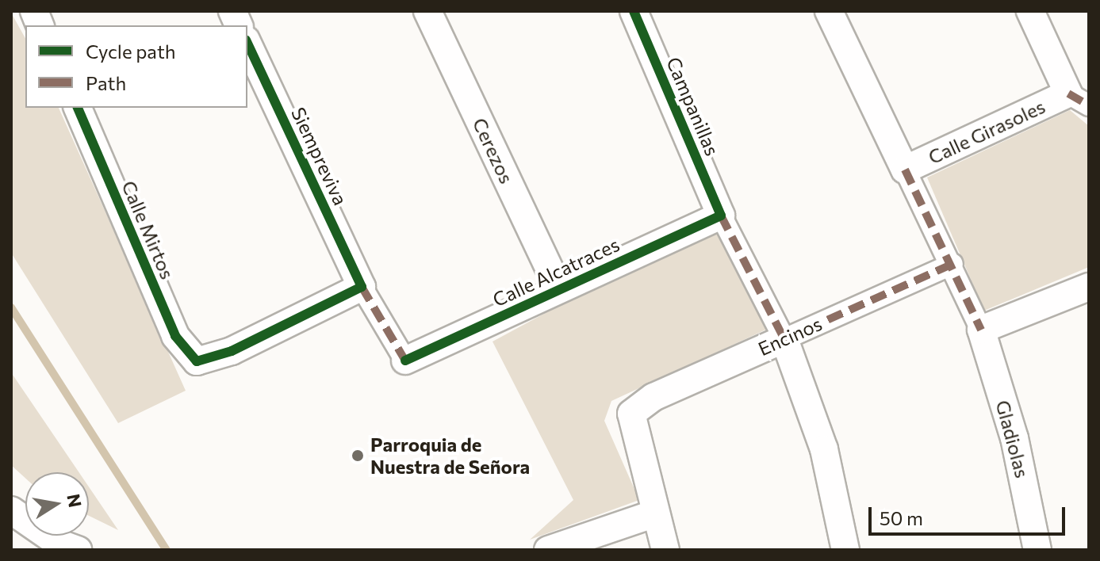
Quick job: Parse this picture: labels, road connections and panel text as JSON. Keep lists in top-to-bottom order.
{
  "streets": {
    "street": [
      "Campanillas",
      "Calle Girasoles",
      "Cerezos",
      "Siempreviva",
      "Calle Mirtos",
      "Calle Alcatraces",
      "Encinos",
      "Gladiolas"
    ]
  },
  "crossings": [
    ["Campanillas", "Calle Alcatraces"],
    ["Campanillas", "Encinos"],
    ["Cerezos", "Calle Alcatraces"],
    ["Siempreviva", "Calle Mirtos"]
  ],
  "places": ["Parroquia de Nuestra de Señora"],
  "legend": ["Cycle path", "Path"],
  "scale_bar": "50 m",
  "north": "right"
}
